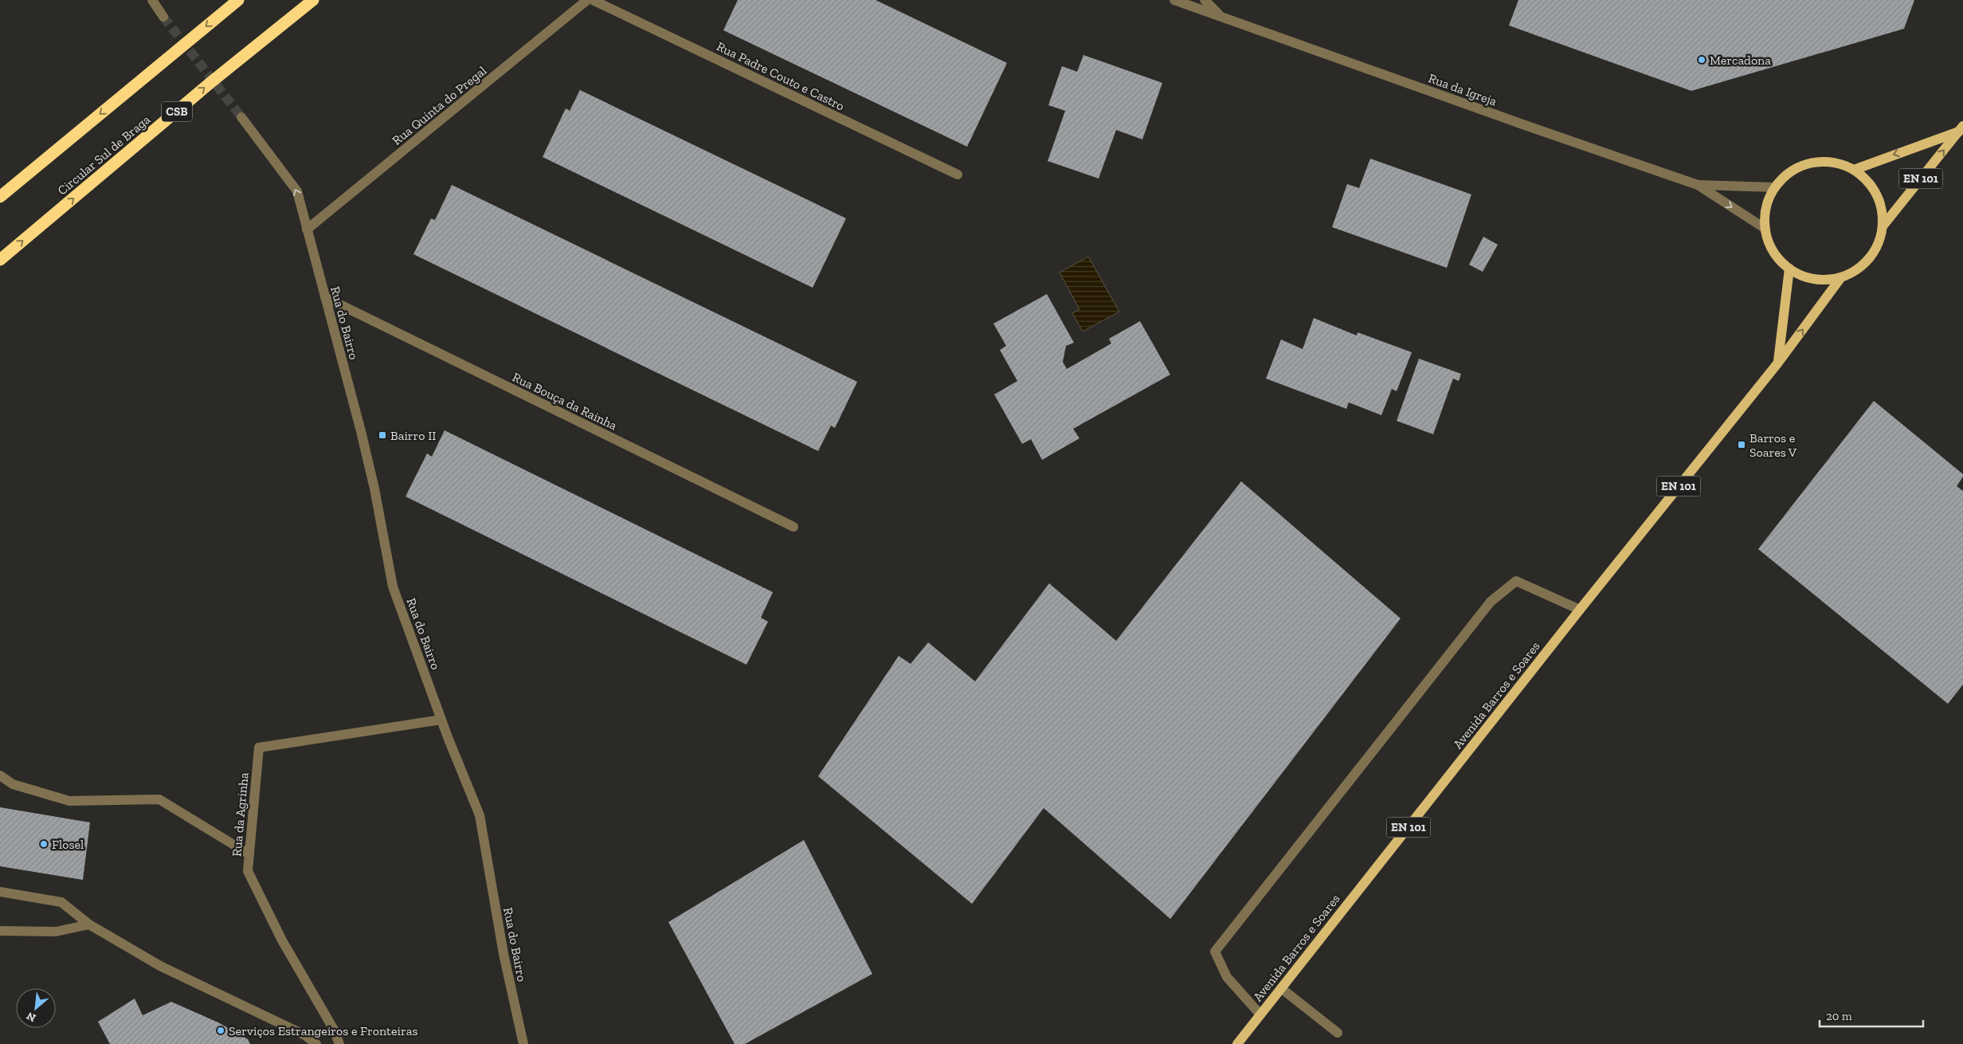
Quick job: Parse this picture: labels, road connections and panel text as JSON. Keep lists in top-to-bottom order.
{
  "streets": {
    "highway": ["CSB", "Circular Sul de Braga"],
    "main road": ["EN 101", "Avenida Barros e Soares"],
    "street": [
      "Rua Padre Couto e Castro",
      "Rua da Igreja",
      "Rua Quinta do Pregal",
      "Rua do Bairro",
      "Rua Bouça da Rainha",
      "Rua da Agrinha"
    ]
  },
  "crossings": [
    ["Rua da Igreja", "EN 101"],
    ["Rua da Igreja", "Avenida Barros e Soares"],
    ["Rua Quinta do Pregal", "Rua do Bairro"],
    ["EN 101", "Avenida Barros e Soares"],
    ["Rua do Bairro", "Rua Bouça da Rainha"],
    ["Rua do Bairro", "Rua da Agrinha"]
  ],
  "places": {
    "other": ["Mercadona", "Flosel", "Serviços Estrangeiros e Fronteiras"],
    "transit": ["Bairro II", "Barros e Soares V"]
  },
  "scale_bar": "20 m",
  "north": "bottom left"
}
